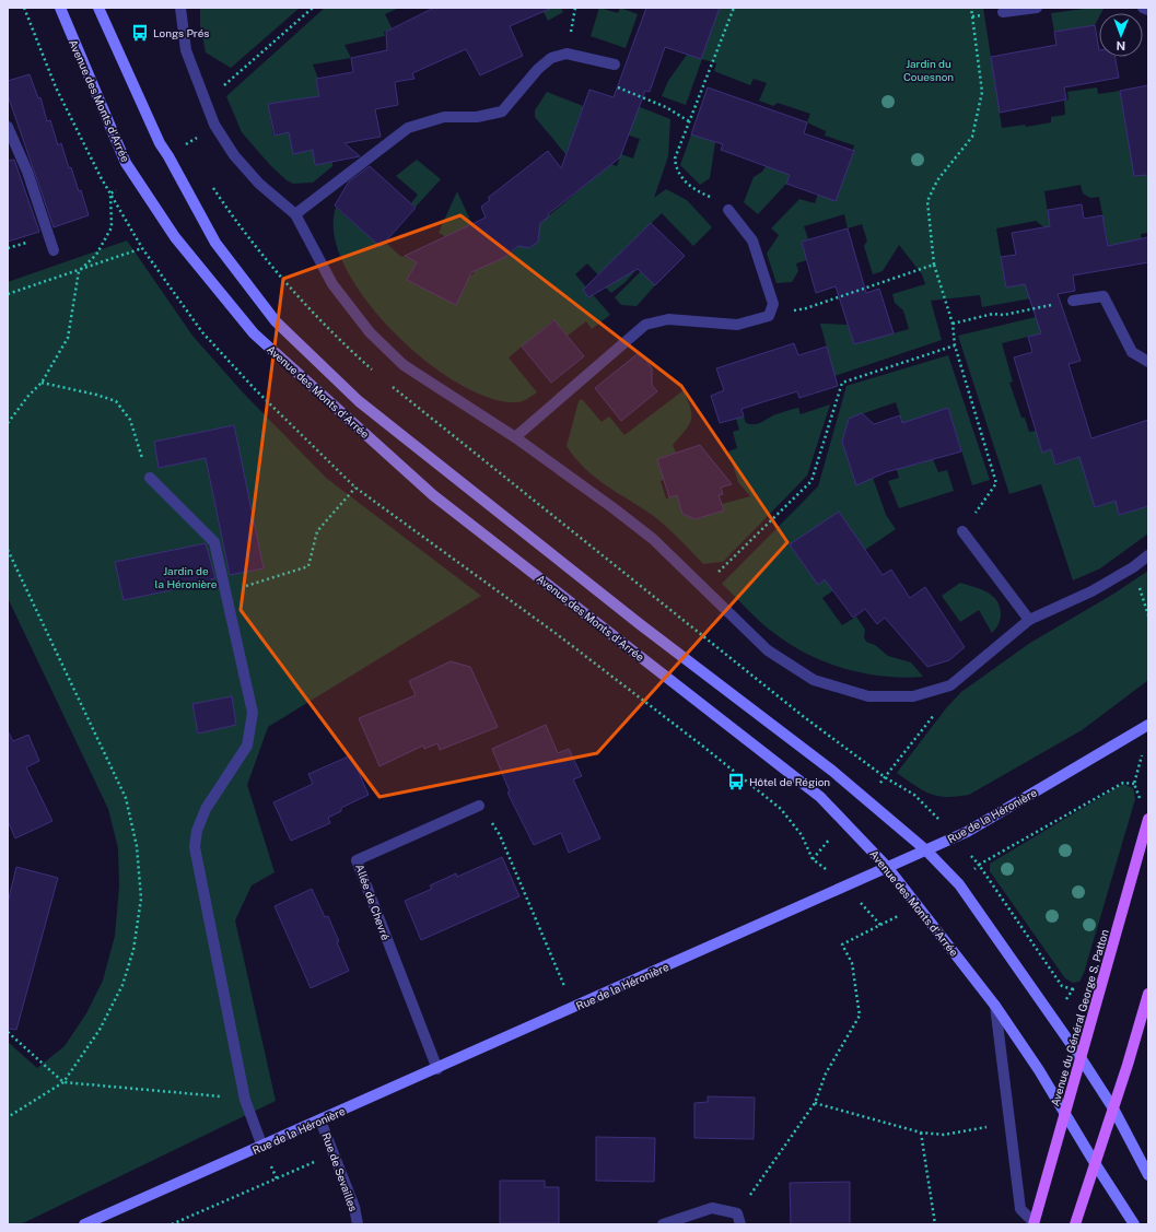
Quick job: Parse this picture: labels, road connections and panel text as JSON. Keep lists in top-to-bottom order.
{
  "streets": {
    "main road": ["Avenue du Général George S. Patton"],
    "street": [
      "Avenue des Monts d'Arrée",
      "Rue de la Héronière",
      "Allée de Chevré",
      "Rue de Sevailles"
    ]
  },
  "crossings": [
    ["Avenue des Monts d'Arrée", "Rue de la Héronière"],
    ["Avenue des Monts d'Arrée", "Avenue du Général George S. Patton"],
    ["Rue de la Héronière", "Allée de Chevré"],
    ["Rue de la Héronière", "Rue de Sevailles"]
  ],
  "parks": ["Jardin du Couesnon", "Jardin de la Héronière"],
  "places": {
    "bus stop": ["Longs Prés", "Hôtel de Région"]
  },
  "north": "bottom"
}
